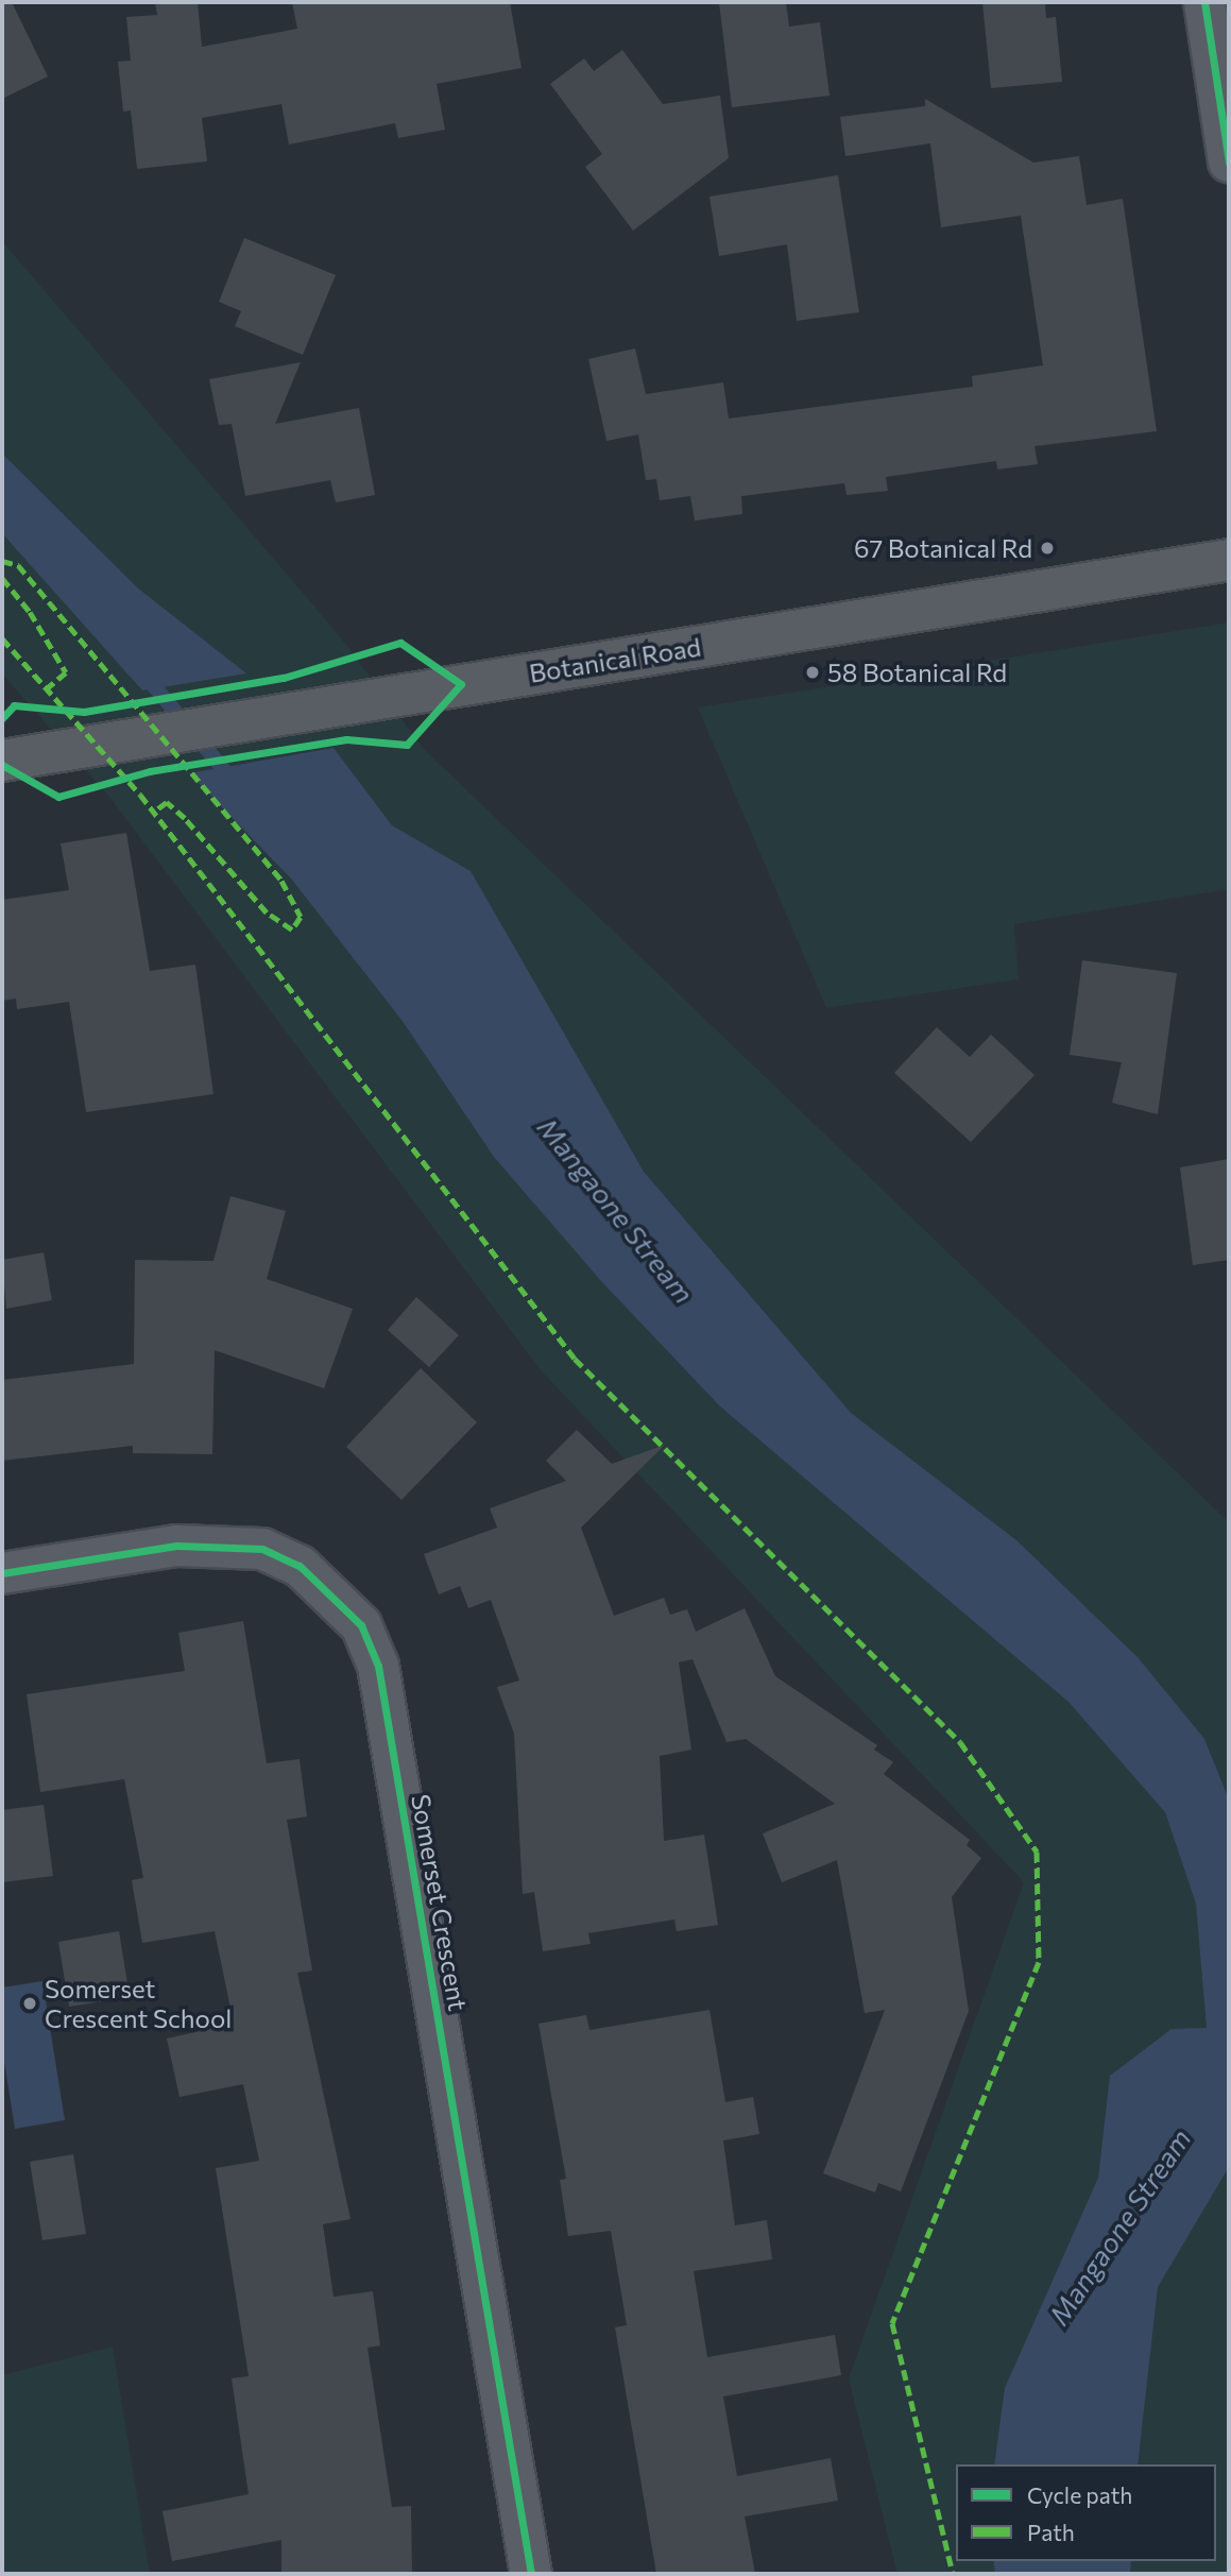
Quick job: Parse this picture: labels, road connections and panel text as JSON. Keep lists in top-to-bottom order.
{
  "streets": {
    "main road": ["Botanical Road"],
    "street": ["Somerset Crescent"]
  },
  "water": ["Mangaone Stream"],
  "places": ["67 Botanical Rd", "58 Botanical Rd", "Somerset Crescent School"],
  "legend": ["Cycle path", "Path"]
}
